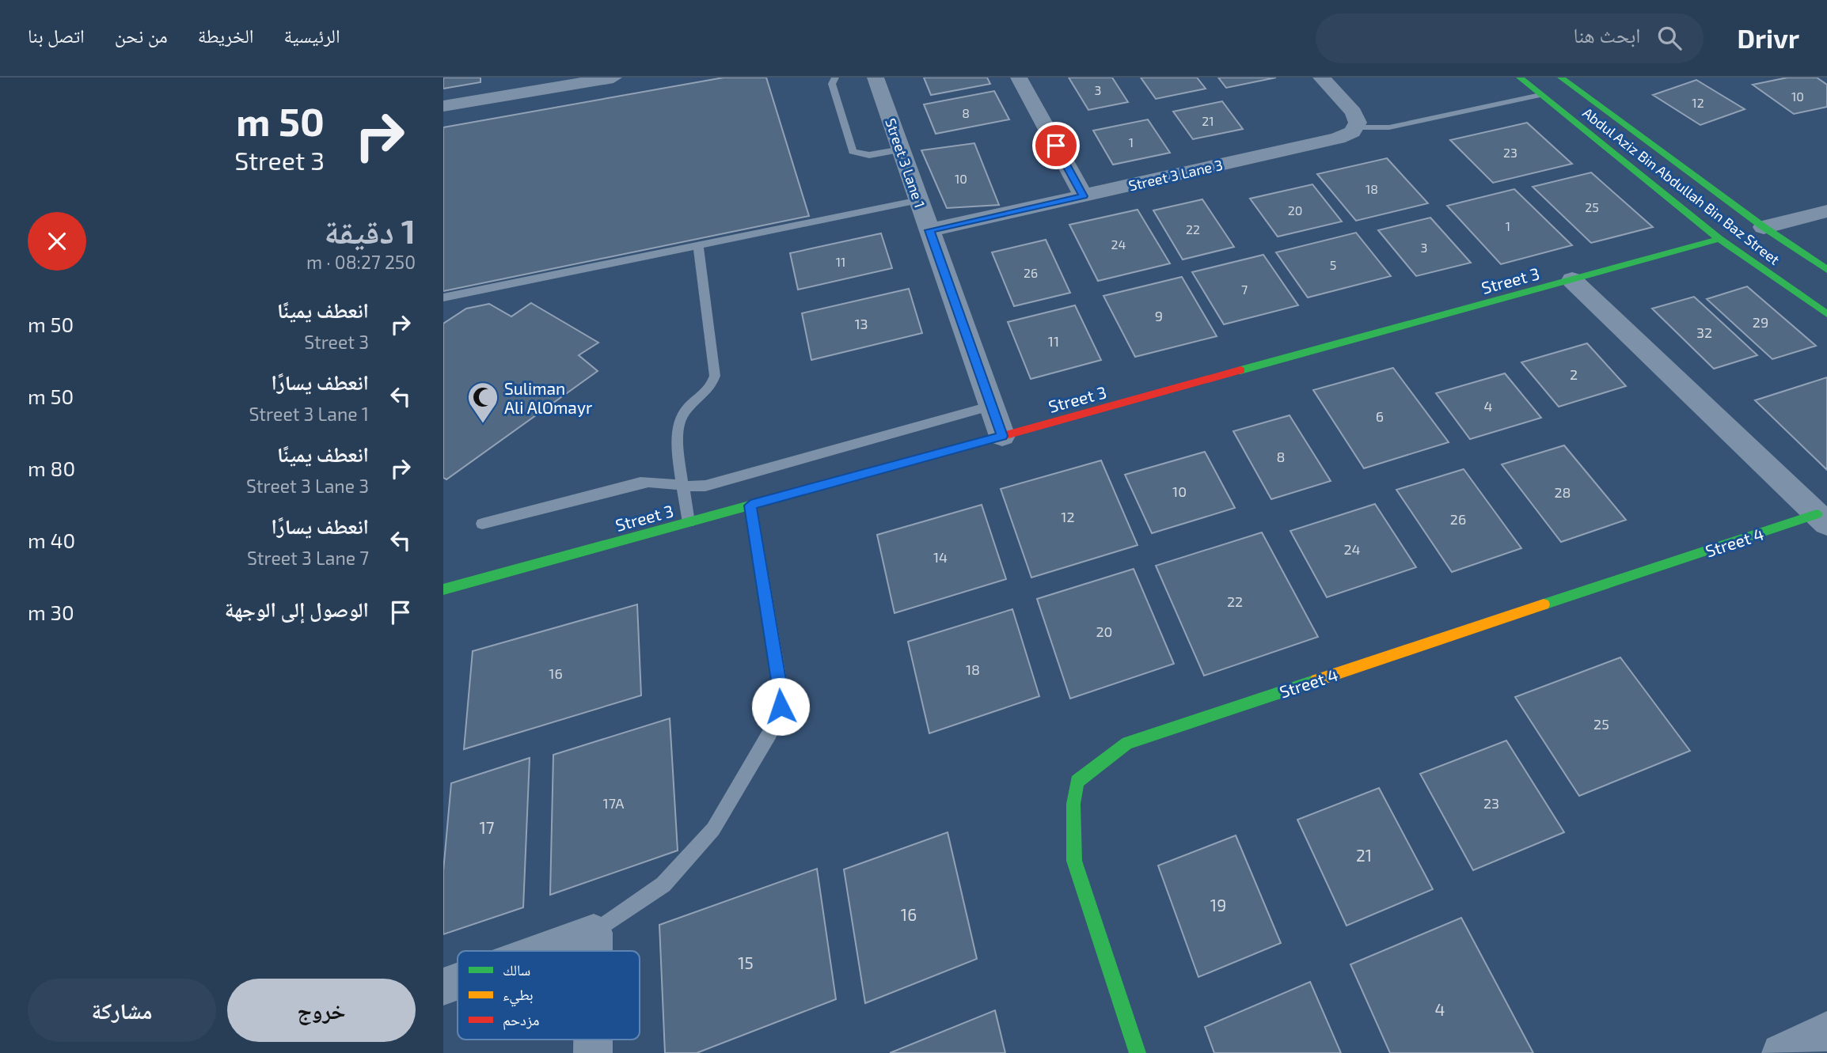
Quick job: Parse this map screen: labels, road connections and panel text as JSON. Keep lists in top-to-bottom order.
{
  "streets": {
    "street": [
      "Street 3 Lane 1",
      "Street 3 Lane 3",
      "Abdul Aziz Bin Abdullah Bin Baz Street",
      "Street 3",
      "Street 4"
    ]
  },
  "crossings": [
    ["Street 3 Lane 1", "Street 3 Lane 3"],
    ["Street 3 Lane 1", "Street 3"],
    ["Abdul Aziz Bin Abdullah Bin Baz Street", "Street 3"],
    ["Street 3", "Street 4"]
  ],
  "places": {
    "mosque": ["Suliman Ali AlOmayr"]
  },
  "house_numbers": [
    "3",
    "10",
    "12",
    "8",
    "21",
    "1",
    "23",
    "10",
    "18",
    "25",
    "20",
    "1",
    "22",
    "24",
    "3",
    "11",
    "5",
    "26",
    "7",
    "9",
    "29",
    "13",
    "32",
    "11",
    "2",
    "4",
    "6",
    "8",
    "10",
    "28",
    "12",
    "26",
    "24",
    "14",
    "22",
    "20",
    "18",
    "16",
    "25",
    "17A",
    "23",
    "17",
    "21",
    "19",
    "16",
    "15",
    "4"
  ],
  "legend": ["سالك", "بطيء", "مزدحم"],
  "page": {
    "header": "Drivr",
    "search": "ابحث هنا",
    "nav": [
      "الرئيسية",
      "الخريطة",
      "من نحن",
      "اتصل بنا"
    ],
    "turn": ["50 m", "Street 3"],
    "heading": ["1 دقيقة", "250 m · 08:27"],
    "list": [
      {
        "name": "انعطف يمينًا",
        "note": "Street 3",
        "value": "50 m"
      },
      {
        "name": "انعطف يسارًا",
        "note": "Street 3 Lane 1",
        "value": "50 m"
      },
      {
        "name": "انعطف يمينًا",
        "note": "Street 3 Lane 3",
        "value": "80 m"
      },
      {
        "name": "انعطف يسارًا",
        "note": "Street 3 Lane 7",
        "value": "40 m"
      },
      {
        "name": "الوصول إلى الوجهة",
        "value": "30 m"
      }
    ],
    "buttons": ["خروج", "مشاركة"]
  }
}
